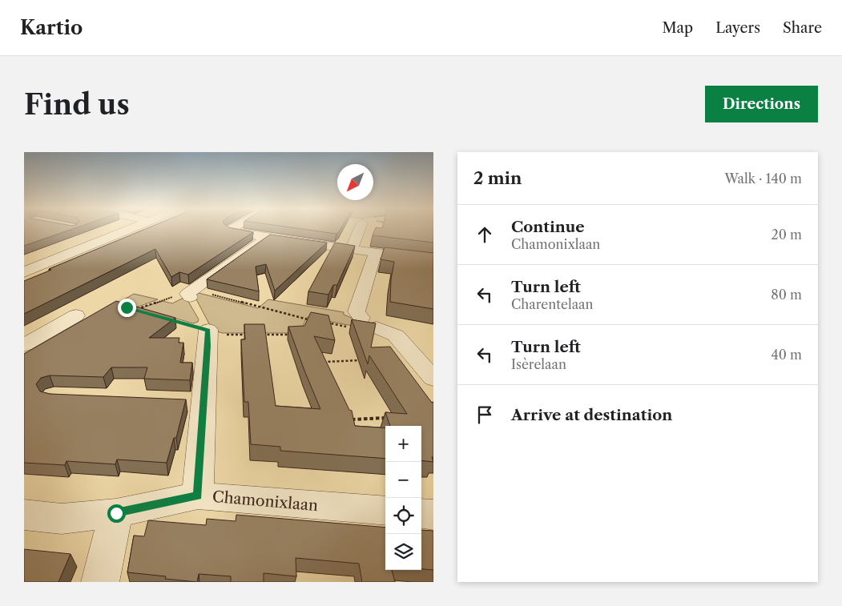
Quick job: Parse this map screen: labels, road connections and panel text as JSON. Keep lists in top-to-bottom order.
{
  "streets": {
    "street": ["Chamonixlaan"]
  },
  "north": "bottom left",
  "page": {
    "header": "Kartio",
    "nav": ["Map", "Layers", "Share"],
    "buttons": "Directions",
    "title": "Find us",
    "heading": ["2 min", "Walk · 140 m"],
    "list": [
      ["Continue", "Chamonixlaan", "20 m"],
      ["Turn left", "Charentelaan", "80 m"],
      ["Turn left", "Isèrelaan", "40 m"],
      "Arrive at destination"
    ],
    "map_buttons": ["+", "−"]
  }
}
